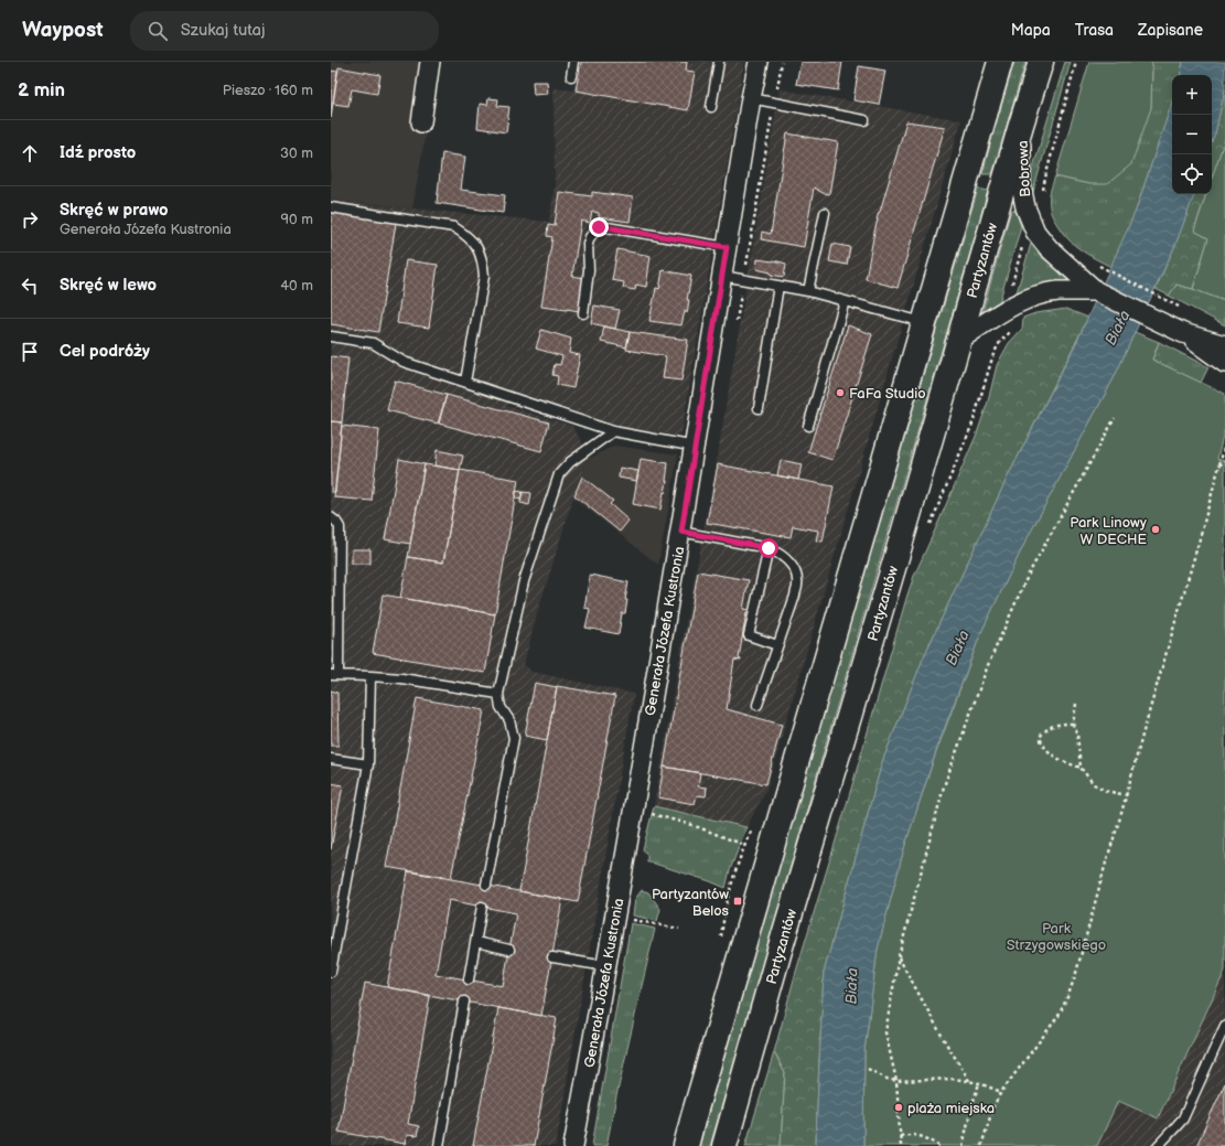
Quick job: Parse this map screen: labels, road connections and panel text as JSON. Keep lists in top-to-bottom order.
{
  "streets": {
    "main road": ["Partyzantów"],
    "street": ["Bobrowa", "Generała Józefa Kustronia"]
  },
  "crossings": [
    ["Bobrowa", "Partyzantów"]
  ],
  "water": ["Biała"],
  "parks": ["Park Strzygowskiego"],
  "places": {
    "other": ["FaFa Studio", "Park Linowy W DECHE", "plaża miejska"],
    "transit": ["Partyzantów Belos"]
  },
  "page": {
    "header": "Waypost",
    "search": "Szukaj tutaj",
    "nav": ["Mapa", "Trasa", "Zapisane"],
    "heading": ["2 min", "Pieszo · 160 m"],
    "map_buttons": ["+", "−"],
    "list": [
      ["Idź prosto", "30 m"],
      ["Skręć w prawo", "Generała Józefa Kustronia", "90 m"],
      ["Skręć w lewo", "40 m"],
      "Cel podróży"
    ]
  }
}
